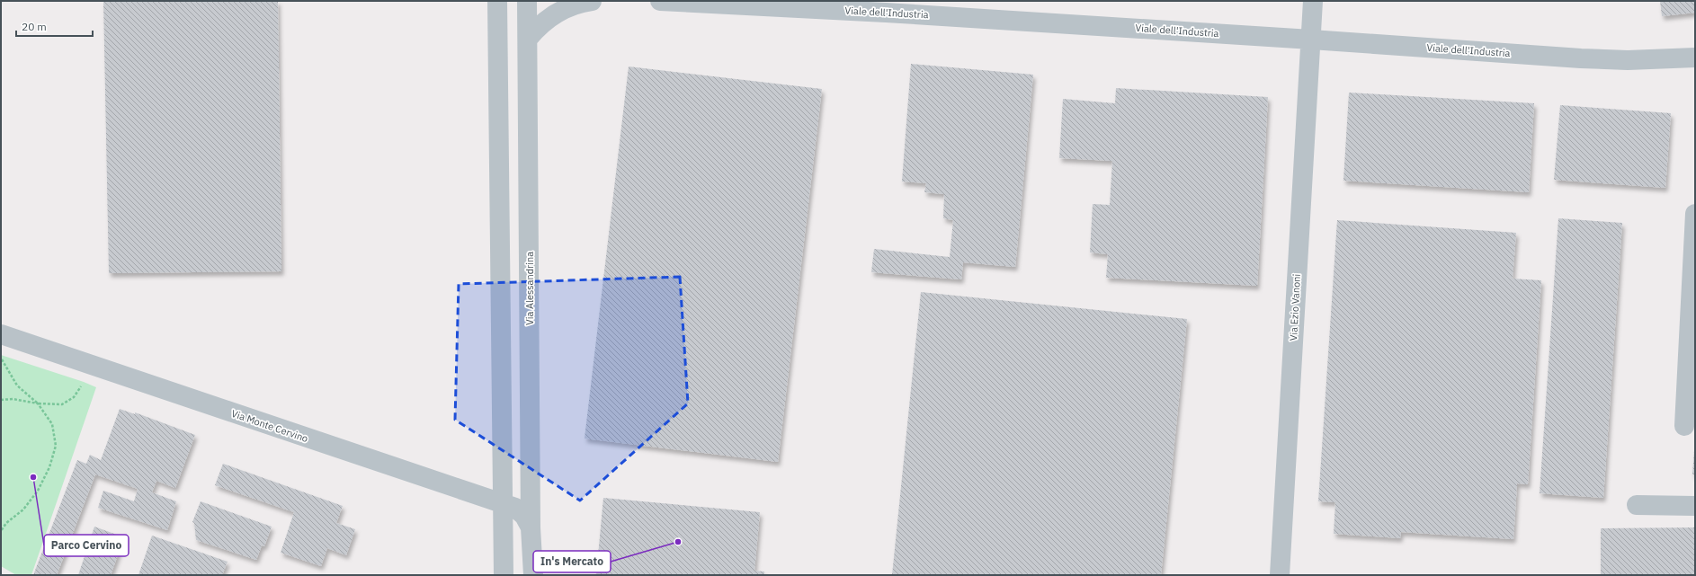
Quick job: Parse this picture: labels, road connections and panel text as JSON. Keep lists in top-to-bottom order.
{
  "streets": {
    "street": [
      "Viale dell'Industria",
      "Via Alessandrina",
      "Via Ezio Vanoni",
      "Via Monte Cervino"
    ]
  },
  "crossings": [
    ["Viale dell'Industria", "Via Ezio Vanoni"],
    ["Via Alessandrina", "Via Monte Cervino"]
  ],
  "places": ["Parco Cervino", "In's Mercato"],
  "scale_bar": "20 m"
}
